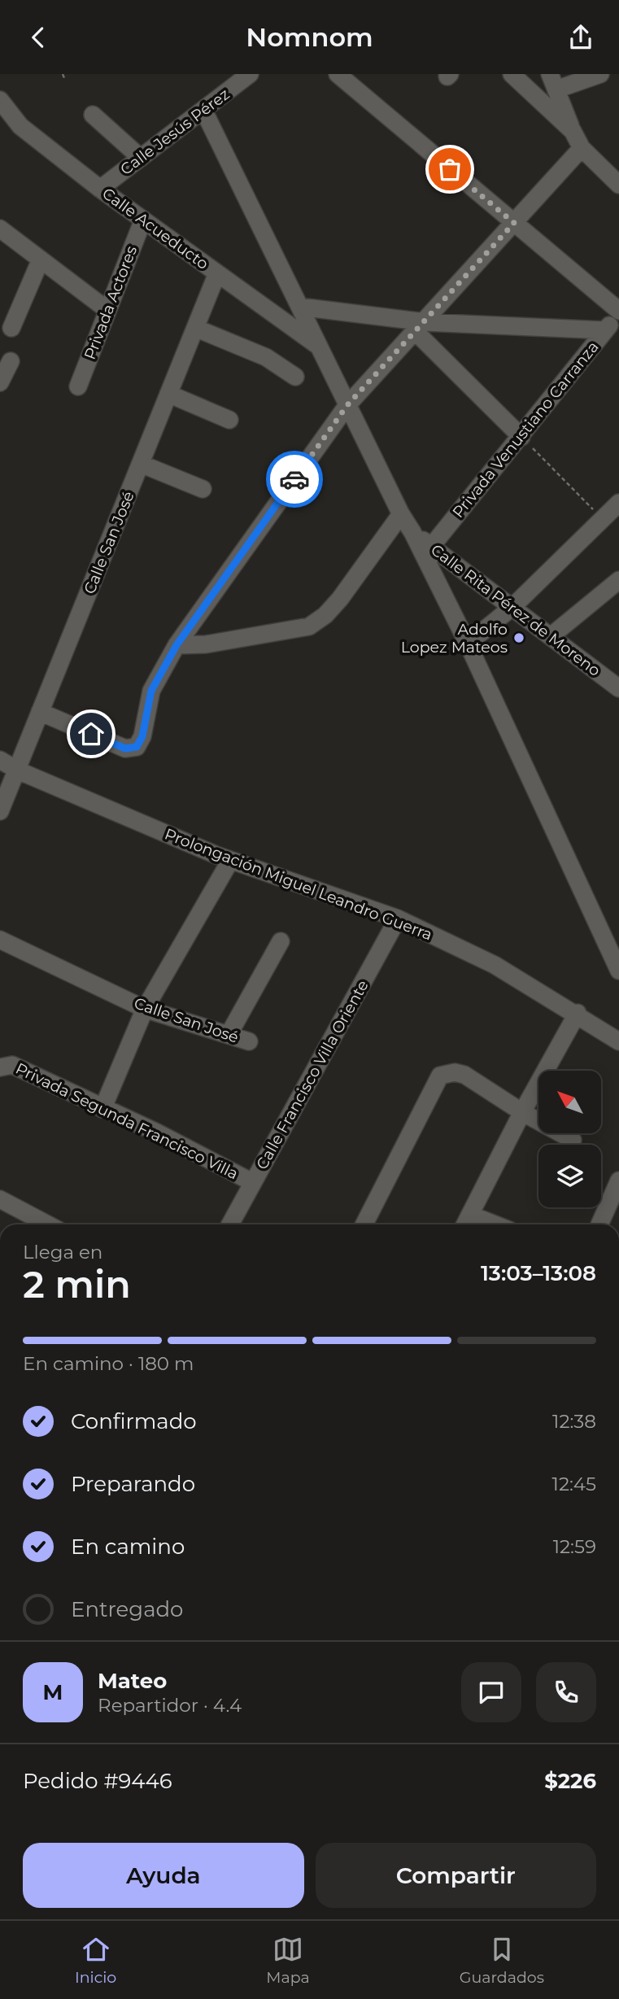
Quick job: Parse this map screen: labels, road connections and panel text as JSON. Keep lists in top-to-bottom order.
{
  "streets": {
    "street": [
      "Calle Jesús Pérez",
      "Calle Acueducto",
      "Privada Actores",
      "Privada Venustiano Carranza",
      "Calle San José",
      "Calle Rita Pérez de Moreno",
      "Prolongación Miguel Leandro Guerra",
      "Calle Francisco Villa Oriente",
      "Privada Segunda Francisco Villa"
    ]
  },
  "crossings": [
    ["Calle Jesús Pérez", "Calle Acueducto"],
    ["Calle Acueducto", "Privada Actores"],
    ["Calle Acueducto", "Calle San José"],
    ["Privada Venustiano Carranza", "Calle Rita Pérez de Moreno"],
    ["Calle San José", "Prolongación Miguel Leandro Guerra"],
    ["Prolongación Miguel Leandro Guerra", "Calle Francisco Villa Oriente"],
    ["Calle Francisco Villa Oriente", "Privada Segunda Francisco Villa"]
  ],
  "places": ["Adolfo Lopez Mateos"],
  "north": "top left",
  "page": {
    "header": "Nomnom",
    "heading": ["2 min", "Llega en", "13:03–13:08"],
    "panel": [
      "Mateo",
      "Repartidor · 4.4",
      "Pedido #9446",
      "$226"
    ],
    "bar": "En camino · 180 m",
    "list": [
      ["Confirmado", "12:38"],
      ["Preparando", "12:45"],
      ["En camino", "12:59"],
      "Entregado"
    ],
    "round": "M",
    "buttons": ["Ayuda", "Compartir"],
    "tabs": ["Inicio", "Mapa", "Guardados"]
  }
}
